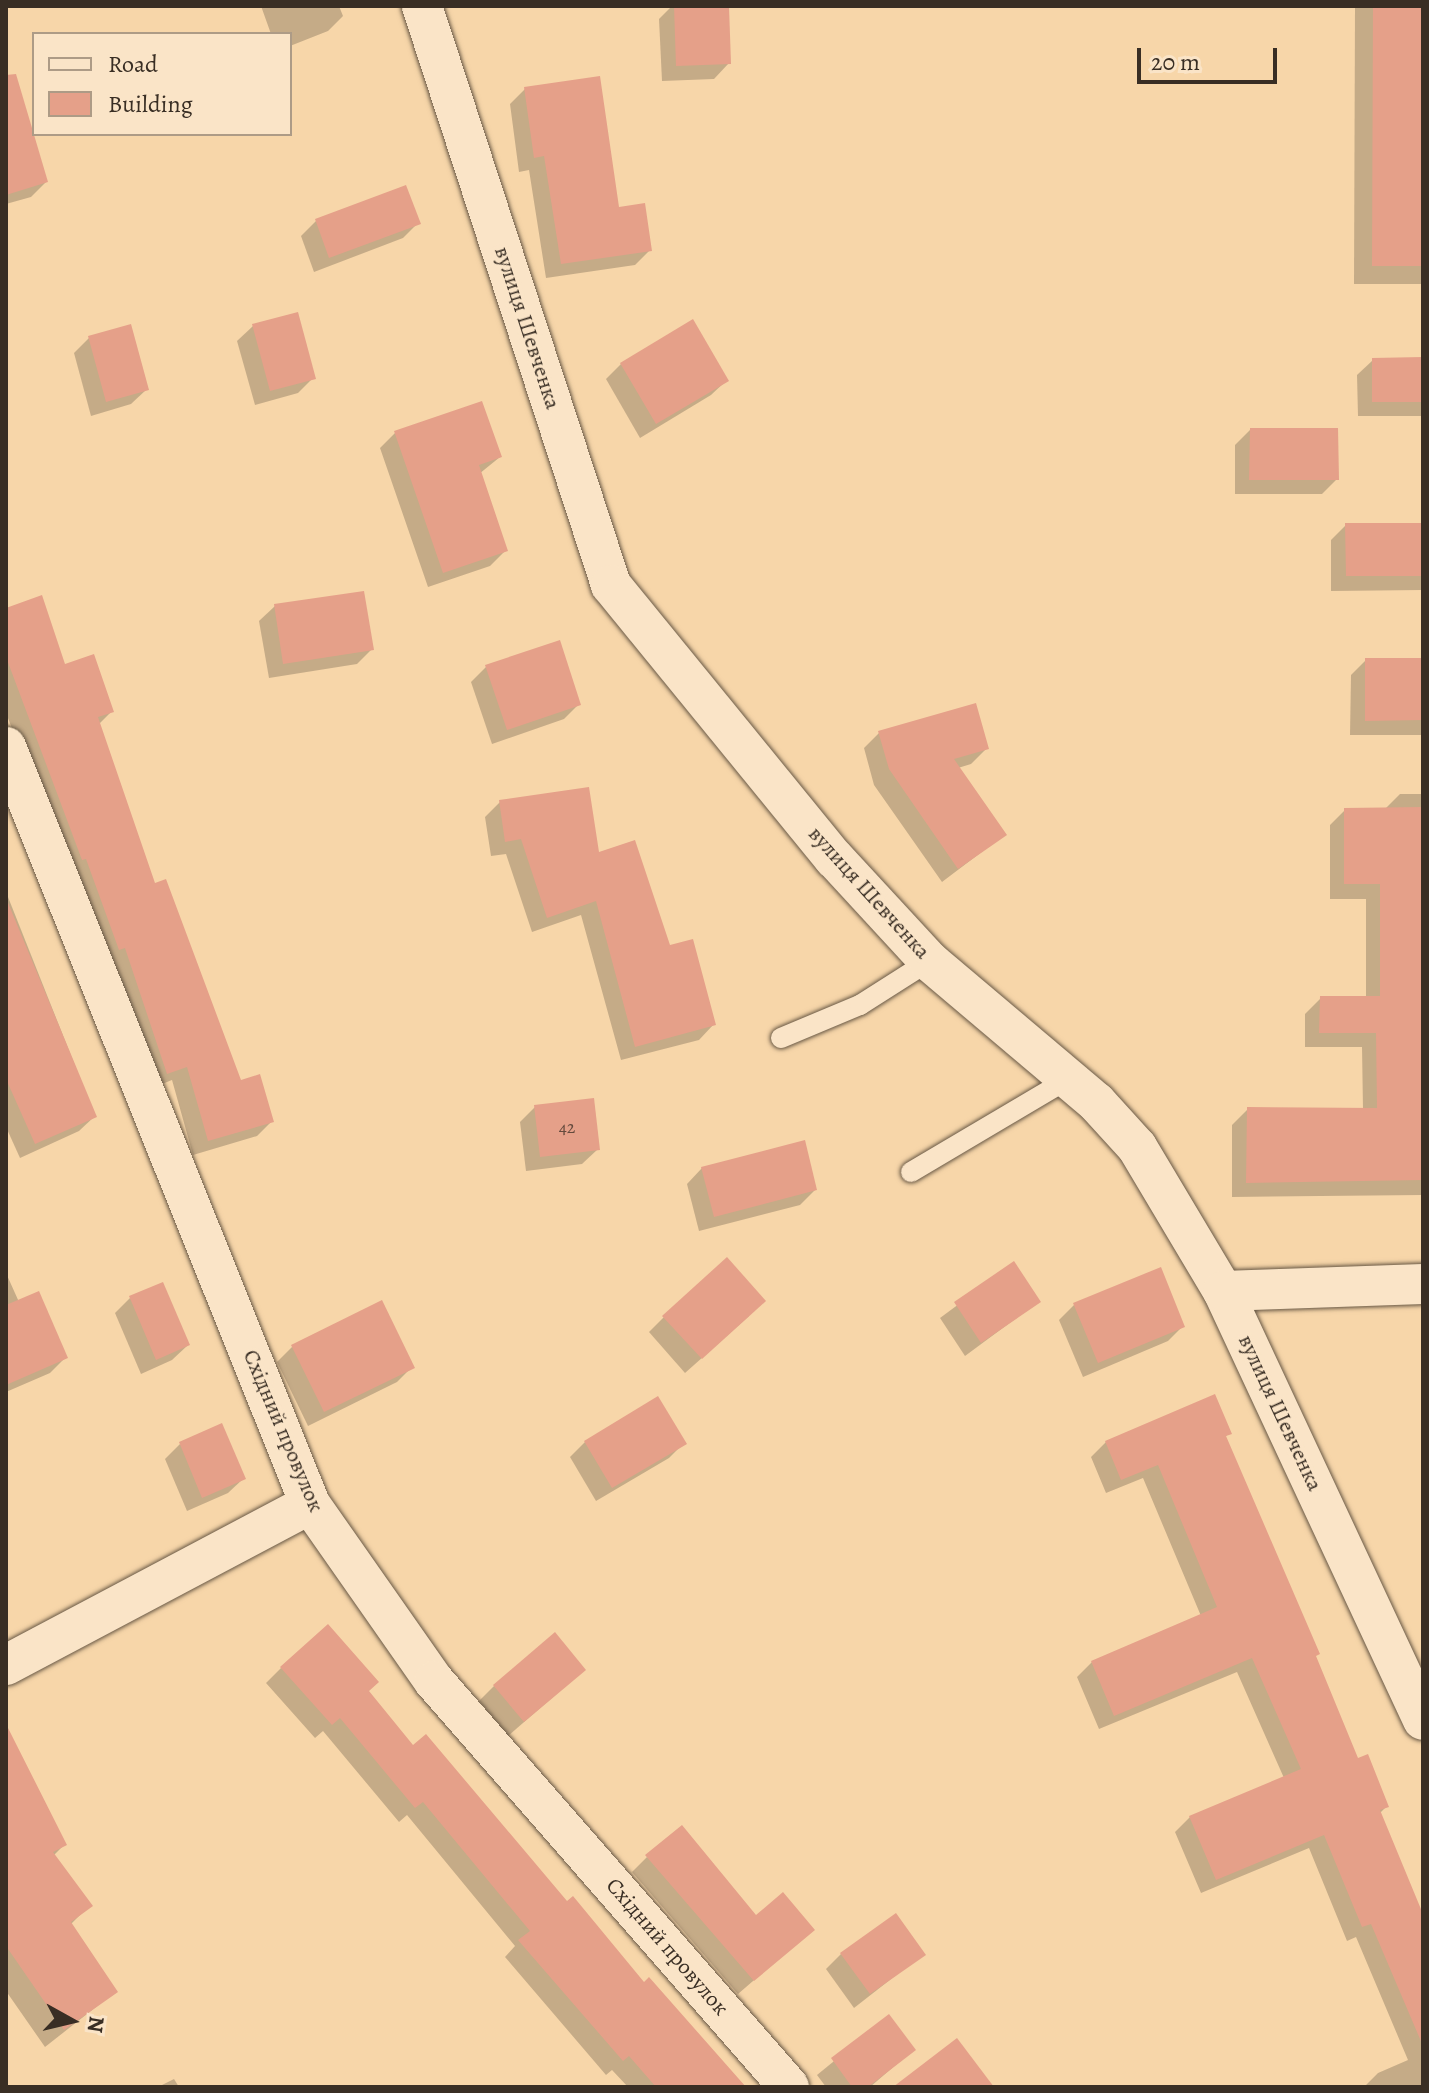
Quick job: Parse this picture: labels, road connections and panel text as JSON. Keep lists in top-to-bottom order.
{
  "streets": {
    "street": ["вулиця Шевченка", "Східний провулок"]
  },
  "house_numbers": ["42"],
  "legend": ["Road", "Building"],
  "scale_bar": "20 m",
  "north": "right"
}
